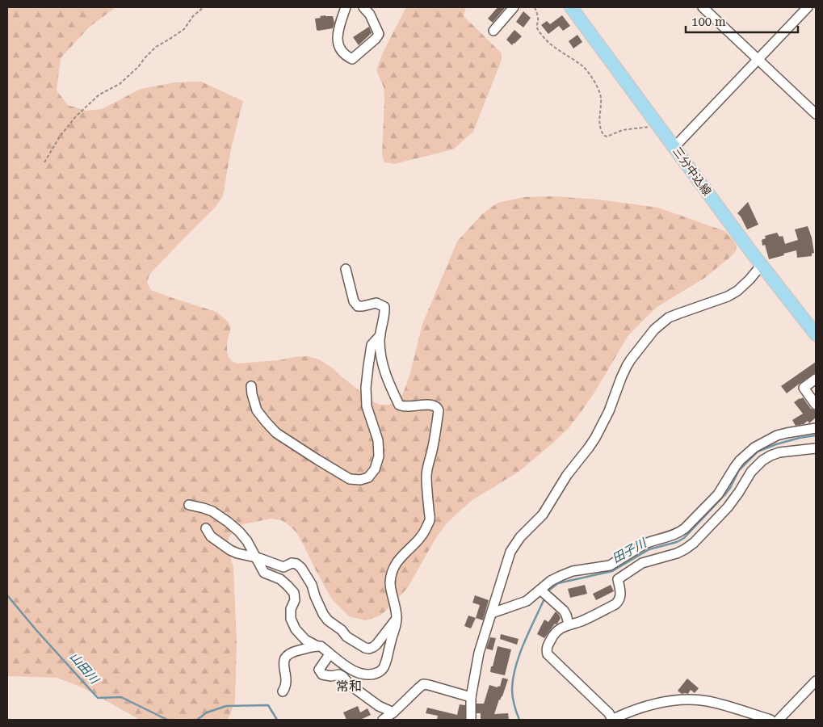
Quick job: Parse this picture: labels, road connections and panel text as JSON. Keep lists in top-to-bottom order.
{
  "streets": {
    "main road": ["三分中込線"]
  },
  "districts": ["常和"],
  "water": ["田子川", "山田川"],
  "scale_bar": "100 m"
}
